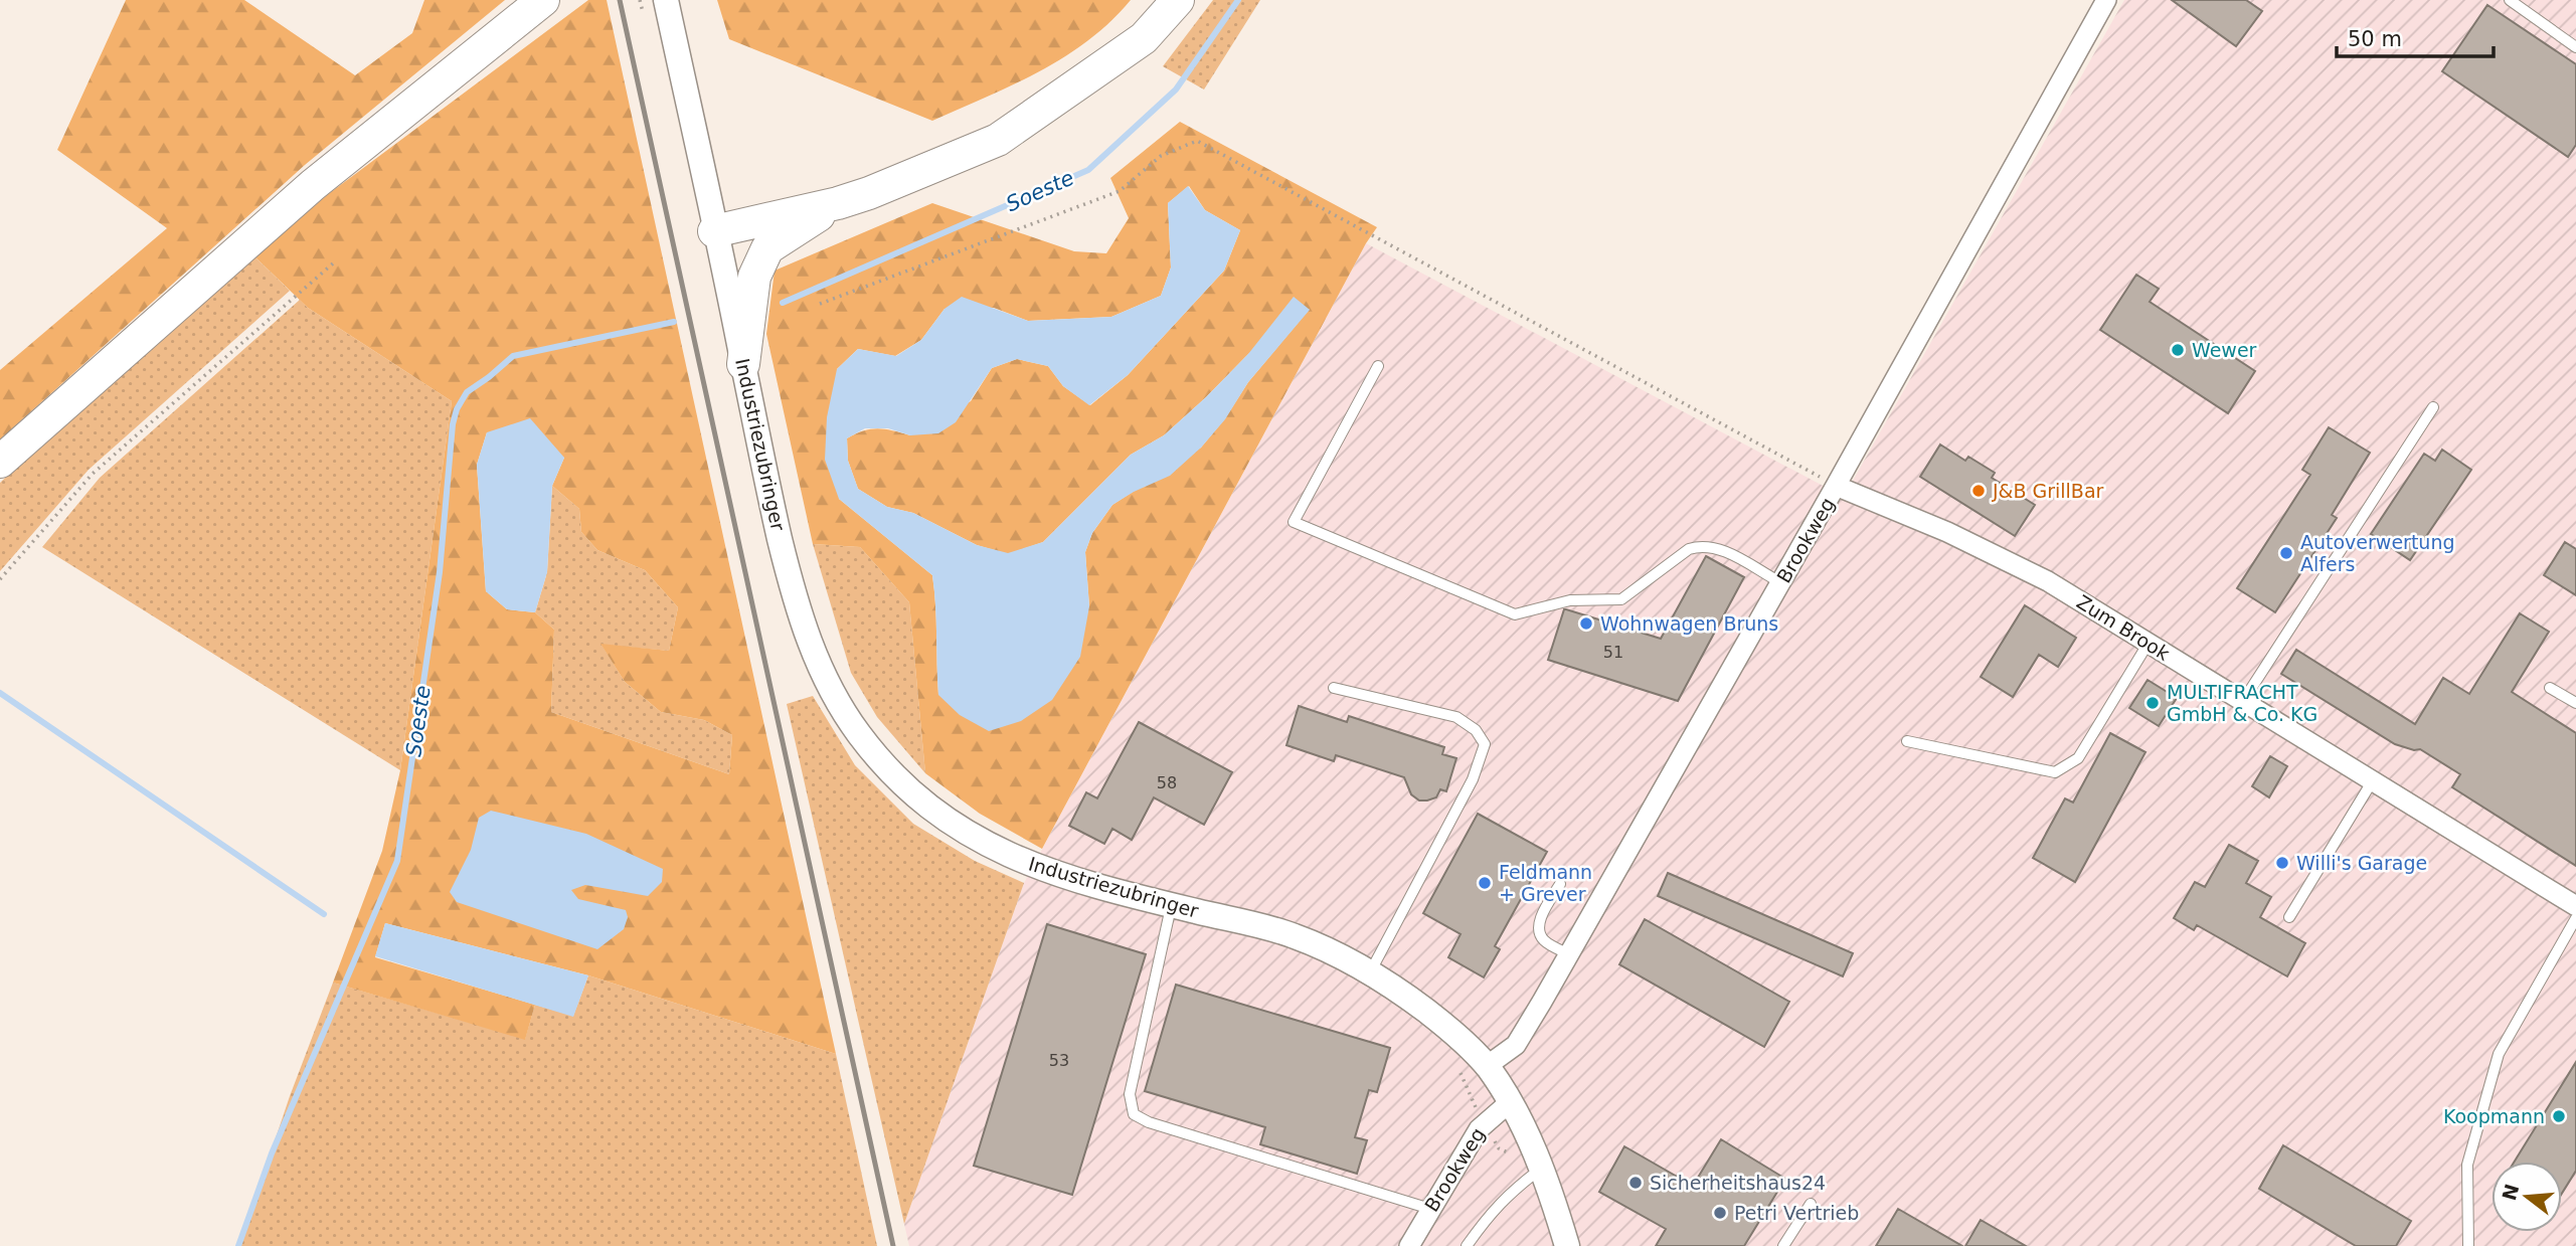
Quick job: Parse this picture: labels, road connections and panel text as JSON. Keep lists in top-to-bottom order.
{
  "streets": {
    "street": ["Industriezubringer", "Brookweg", "Zum Brook"]
  },
  "crossings": [
    ["Industriezubringer", "Brookweg"],
    ["Brookweg", "Zum Brook"]
  ],
  "water": ["Soeste"],
  "places": [
    "Wewer",
    "J&B GrillBar",
    "Autoverwertung Alfers",
    "Wohnwagen Bruns",
    "MULTIFRACHT GmbH & Co. KG",
    "Willi's Garage",
    "Feldmann + Grever",
    "Koopmann",
    "Sicherheitshaus24",
    "Petri Vertrieb"
  ],
  "house_numbers": ["51", "58", "53"],
  "scale_bar": "50 m",
  "north": "left"
}
